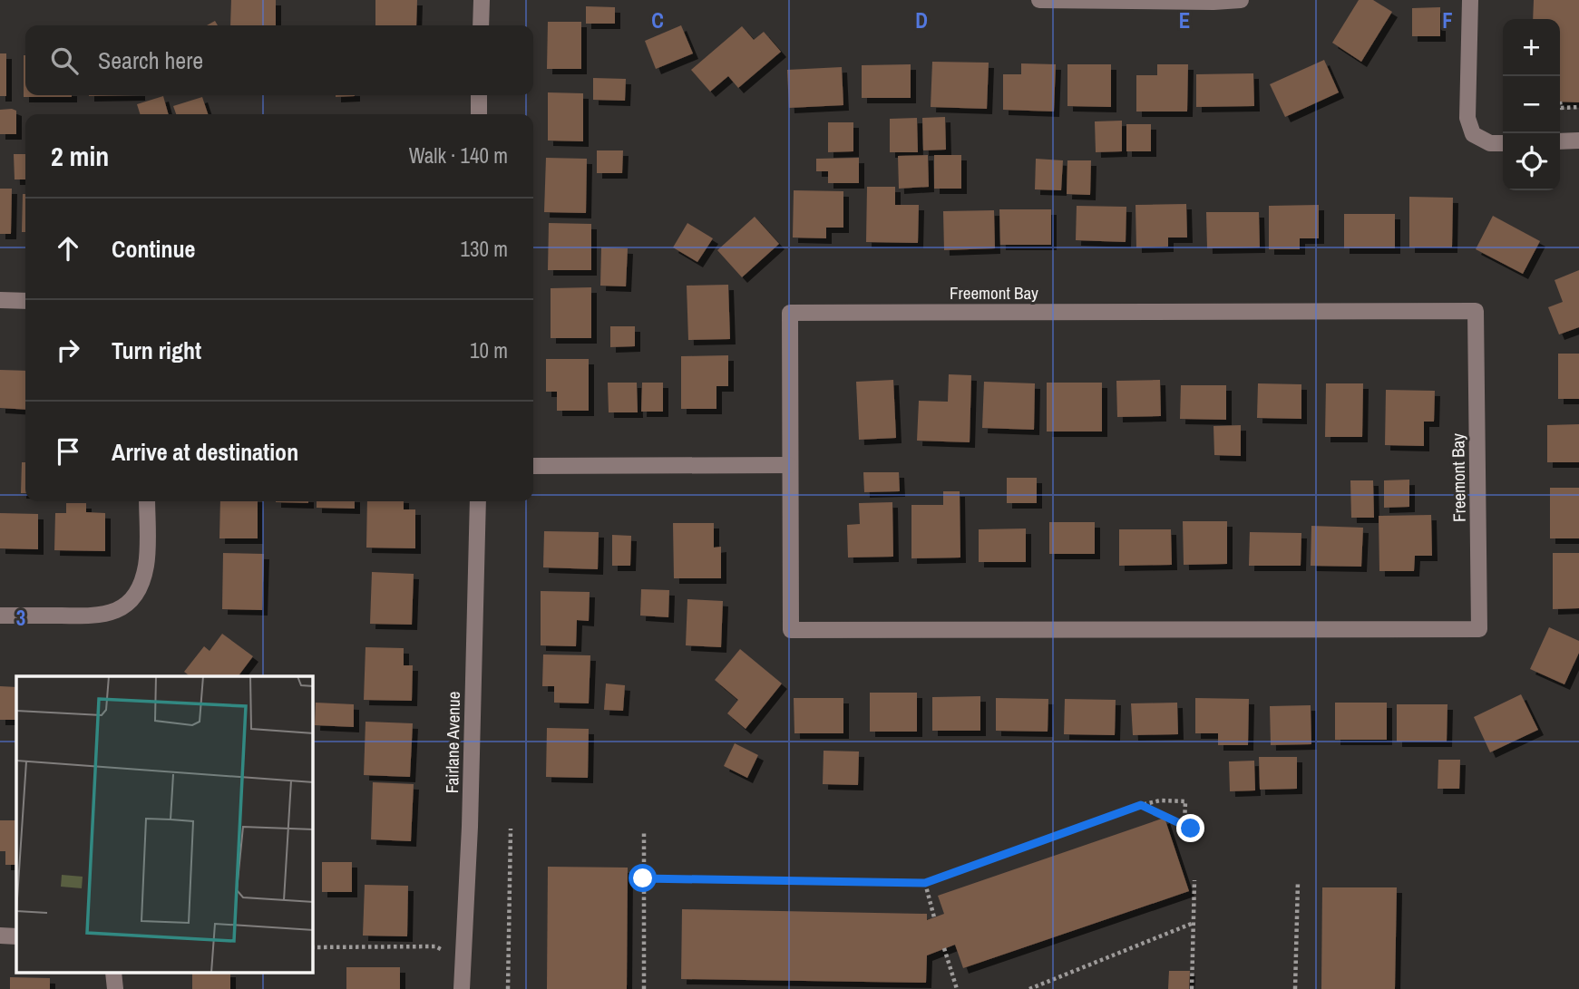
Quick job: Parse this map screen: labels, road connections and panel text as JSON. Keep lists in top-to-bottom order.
{
  "streets": {
    "street": ["Freemont Bay", "Fairlane Avenue"]
  },
  "page": {
    "map_buttons": ["+", "−"],
    "search": "Search here",
    "heading": ["2 min", "Walk · 140 m"],
    "list": [
      ["Continue", "130 m"],
      ["Turn right", "10 m"],
      "Arrive at destination"
    ]
  },
  "grid": {
    "columns": [
      "C",
      "D",
      "E",
      "F"
    ],
    "rows": ["3"]
  }
}
